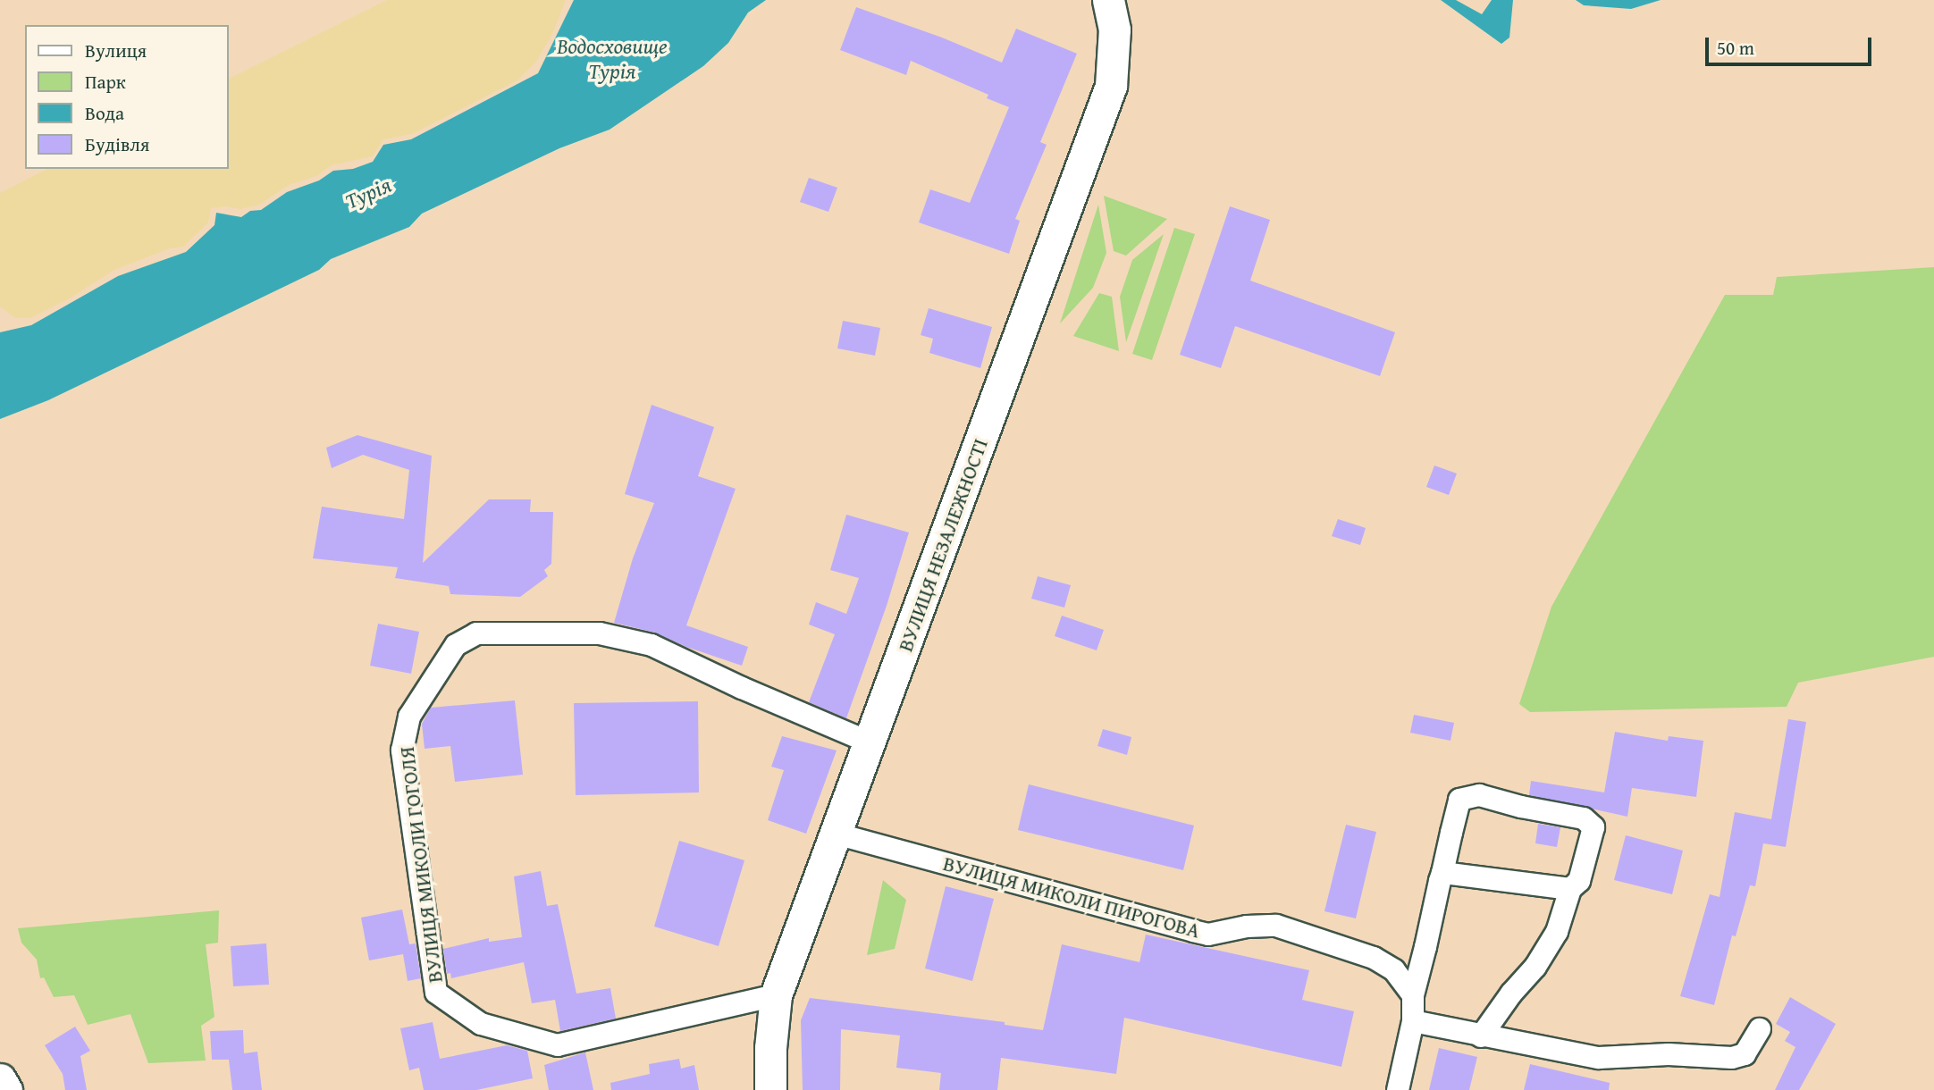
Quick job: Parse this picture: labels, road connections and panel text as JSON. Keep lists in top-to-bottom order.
{
  "streets": {
    "main road": ["ВУЛИЦЯ НЕЗАЛЕЖНОСТІ"],
    "street": ["ВУЛИЦЯ МИКОЛИ ГОГОЛЯ", "ВУЛИЦЯ МИКОЛИ ПИРОГОВА"]
  },
  "crossings": [
    ["ВУЛИЦЯ НЕЗАЛЕЖНОСТІ", "ВУЛИЦЯ МИКОЛИ ГОГОЛЯ"],
    ["ВУЛИЦЯ НЕЗАЛЕЖНОСТІ", "ВУЛИЦЯ МИКОЛИ ПИРОГОВА"]
  ],
  "water": ["Водосховище Турія", "Турія"],
  "legend": [
    "Вулиця",
    "Парк",
    "Вода",
    "Будівля"
  ],
  "scale_bar": "50 m"
}
